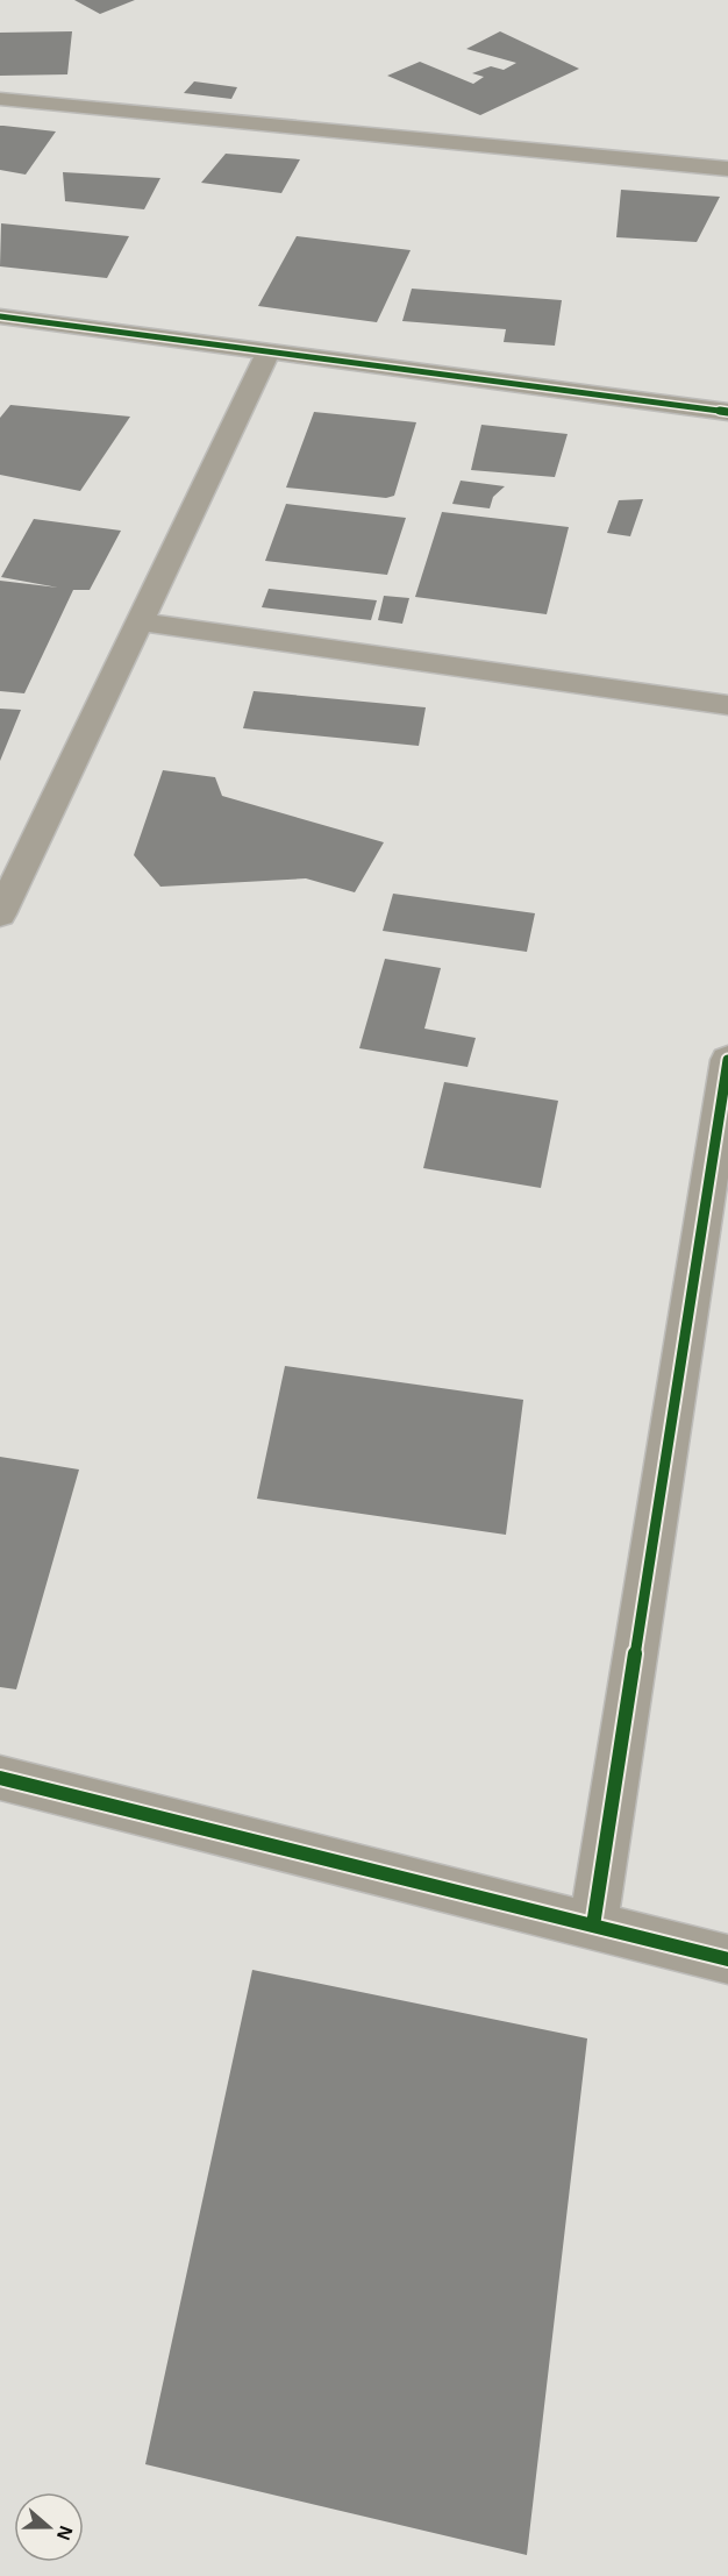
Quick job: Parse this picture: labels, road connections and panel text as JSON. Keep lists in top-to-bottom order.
{
  "north": "right"
}
